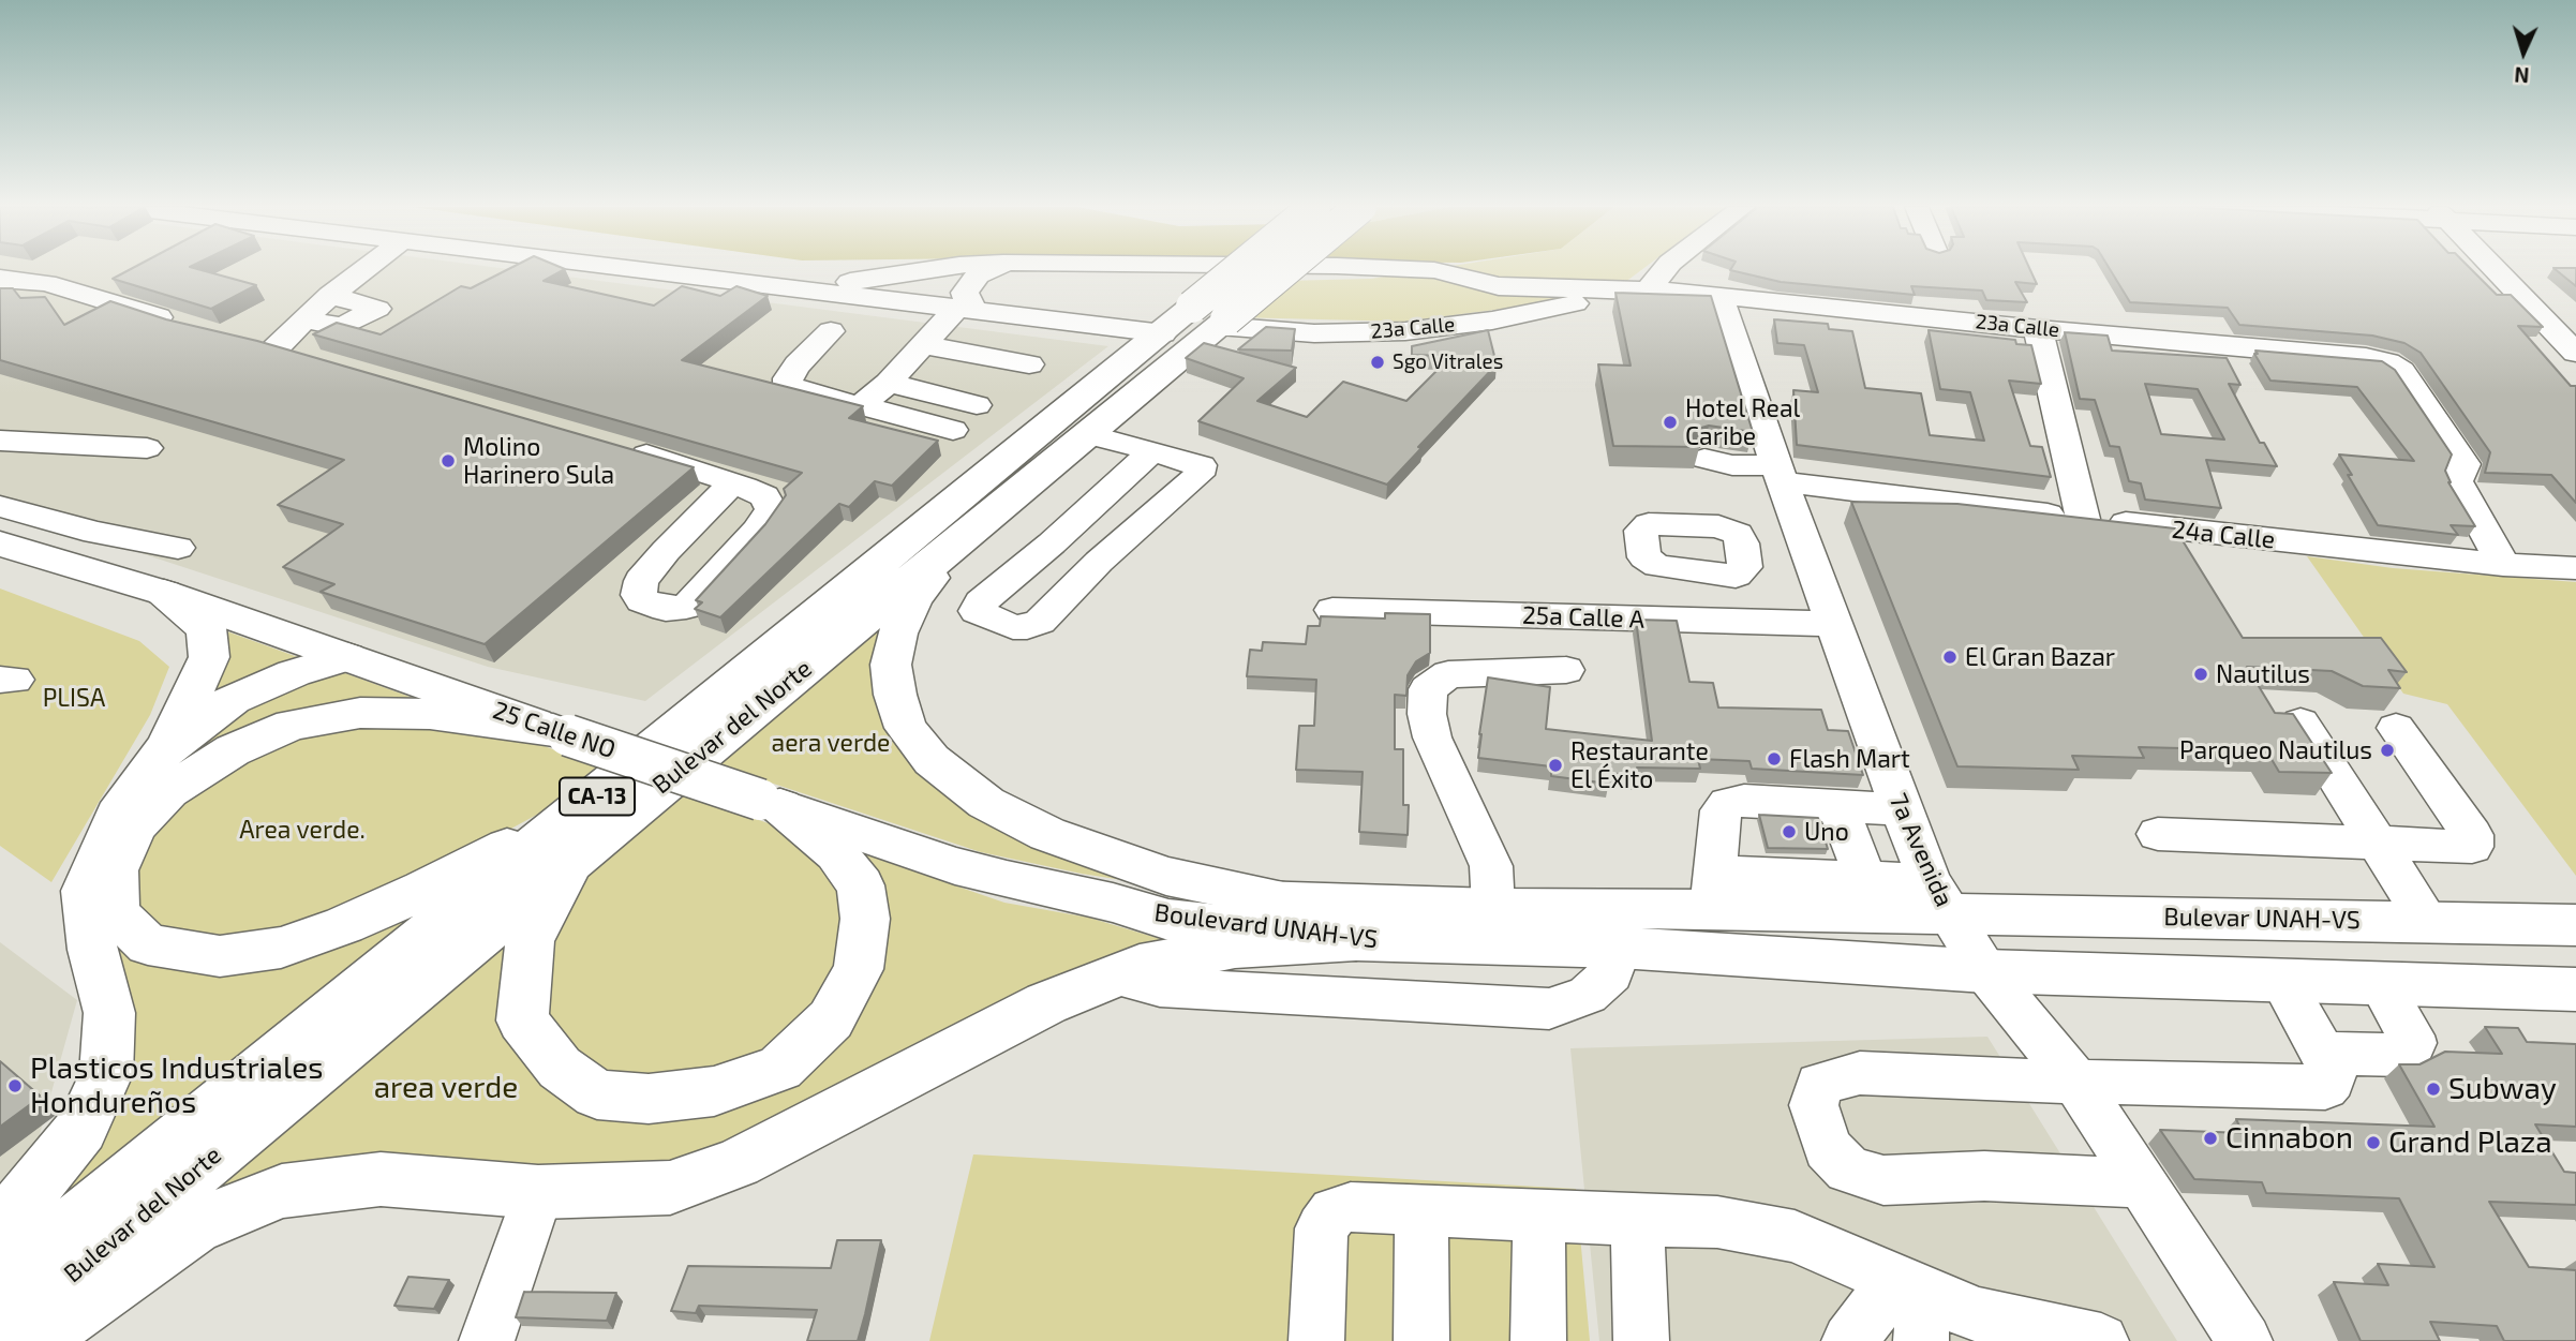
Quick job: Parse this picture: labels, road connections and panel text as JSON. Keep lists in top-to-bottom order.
{
  "streets": {
    "main road": [
      "Bulevar del Norte",
      "25 Calle NO",
      "CA-13",
      "Bulevar UNAH-VS",
      "Boulevard UNAH-VS"
    ],
    "street": [
      "23a Calle",
      "24a Calle",
      "25a Calle A",
      "7a Avenida"
    ]
  },
  "crossings": [
    ["23a Calle", "24a Calle"],
    ["23a Calle", "Bulevar del Norte"],
    ["23a Calle", "7a Avenida"],
    ["24a Calle", "7a Avenida"],
    ["25a Calle A", "7a Avenida"],
    ["25 Calle NO", "Boulevard UNAH-VS"],
    ["7a Avenida", "Bulevar UNAH-VS"],
    ["7a Avenida", "Boulevard UNAH-VS"],
    ["Bulevar UNAH-VS", "Boulevard UNAH-VS"]
  ],
  "parks": [
    "PLISA",
    "aera verde",
    "Area verde.",
    "area verde"
  ],
  "places": [
    "Sgo Vitrales",
    "Hotel Real Caribe",
    "Molino Harinero Sula",
    "El Gran Bazar",
    "Nautilus",
    "Parqueo Nautilus",
    "Flash Mart",
    "Restaurante El Éxito",
    "Uno",
    "Plasticos Industriales Hondureños",
    "Subway",
    "Cinnabon",
    "Grand Plaza"
  ],
  "north": "bottom"
}
